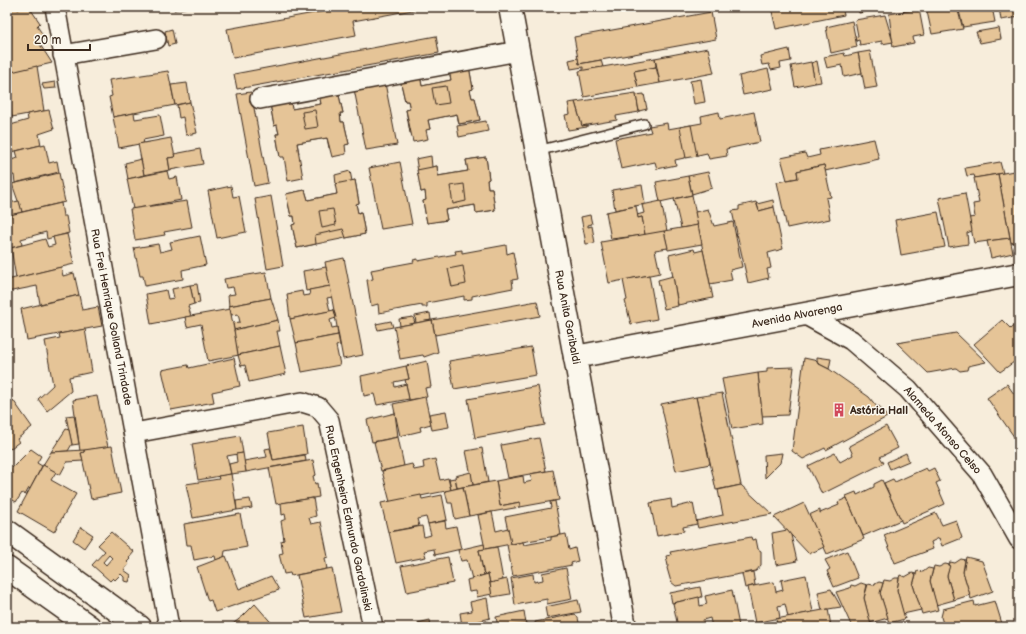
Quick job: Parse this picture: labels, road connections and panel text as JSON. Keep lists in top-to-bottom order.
{
  "streets": {
    "main road": ["Avenida Alvarenga", "Rua Anita Garibaldi"],
    "street": ["Rua Frei Henrique Golland Trindade", "Alameda Afonso Celso", "Rua Engenheiro Edmundo Gardolinski"]
  },
  "crossings": [
    ["Avenida Alvarenga", "Rua Anita Garibaldi"],
    ["Avenida Alvarenga", "Alameda Afonso Celso"],
    ["Rua Frei Henrique Golland Trindade", "Rua Engenheiro Edmundo Gardolinski"]
  ],
  "places": {
    "building": ["Astória Hall"]
  },
  "scale_bar": "20 m"
}
